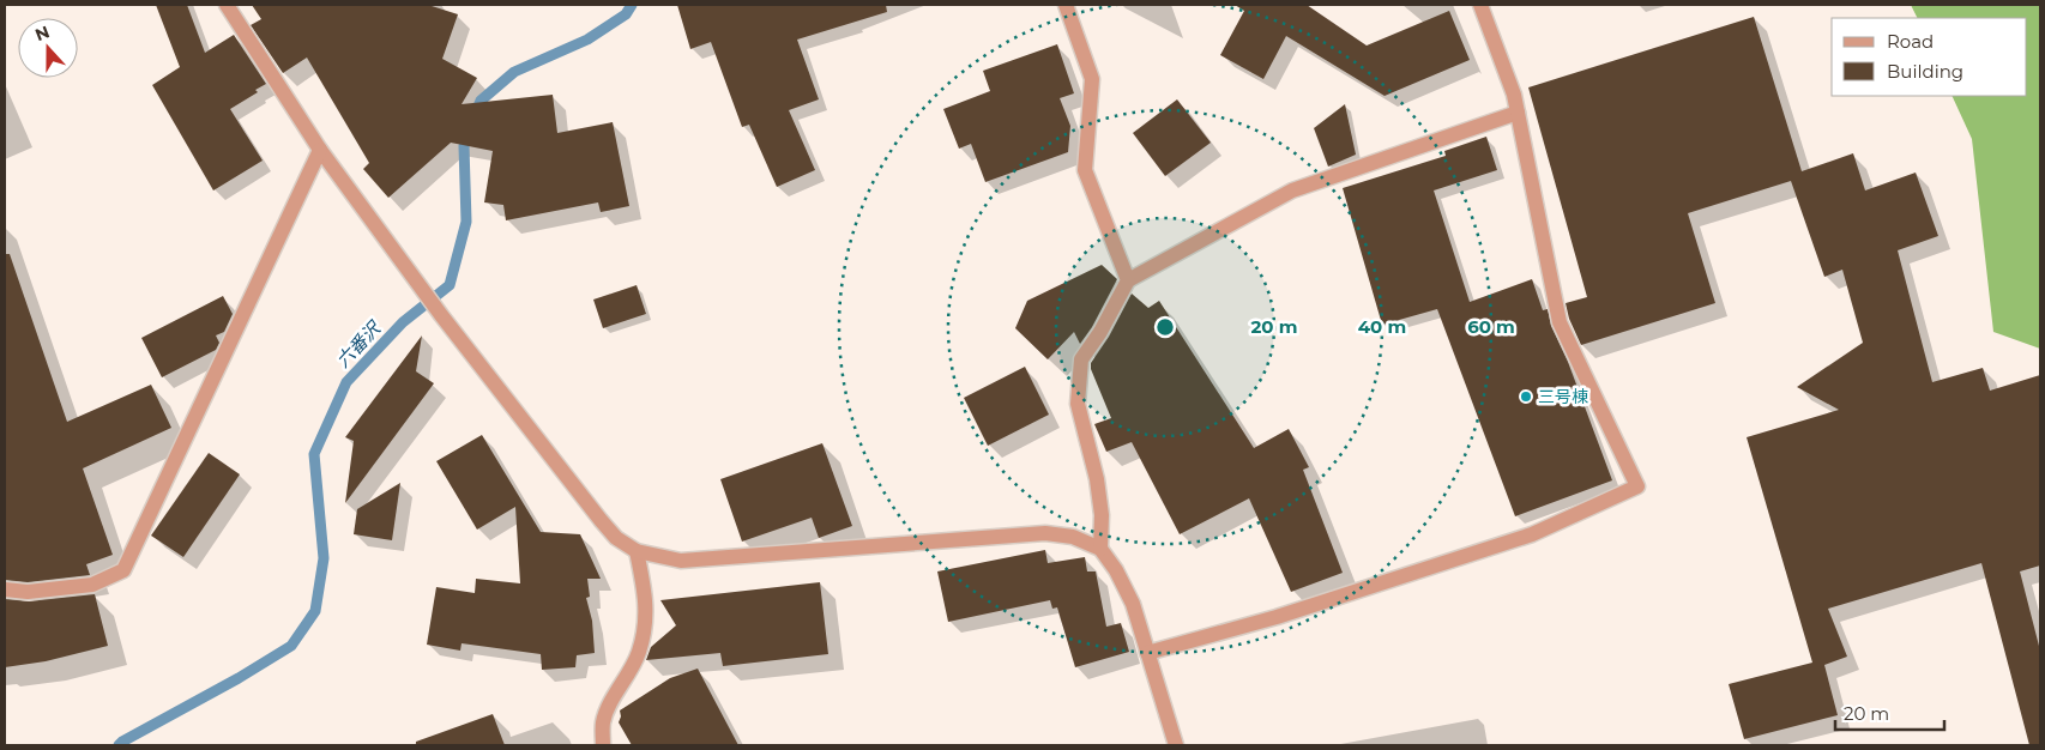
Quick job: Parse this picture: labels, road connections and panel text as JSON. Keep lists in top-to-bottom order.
{
  "water": ["六番沢"],
  "places": ["三号棟"],
  "legend": ["Road", "Building"],
  "scale_bar": "20 m",
  "north": "top",
  "rings": ["20 m", "40 m", "60 m"]
}
